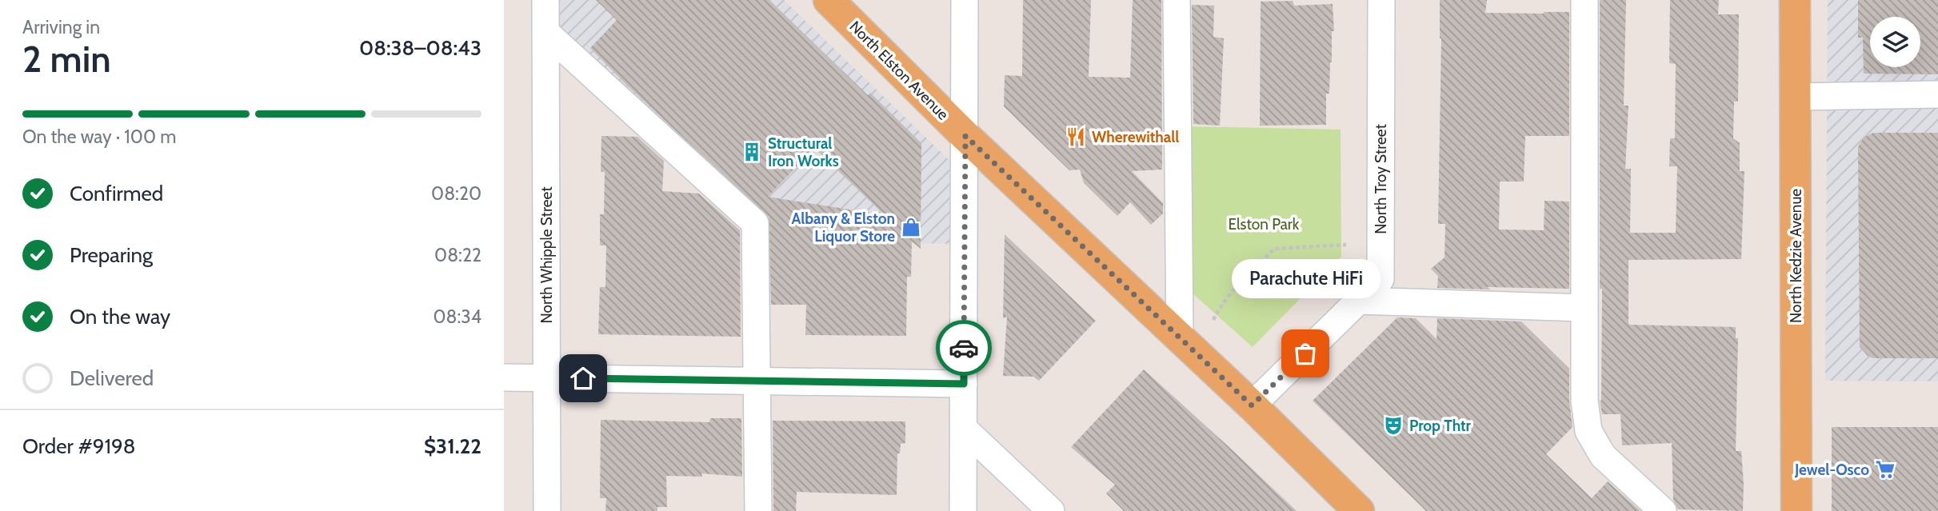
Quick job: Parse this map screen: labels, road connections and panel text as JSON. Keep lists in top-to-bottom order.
{
  "streets": {
    "main road": ["North Elston Avenue", "North Kedzie Avenue"],
    "street": ["North Troy Street", "North Whipple Street"]
  },
  "crossings": [
    ["North Elston Avenue", "North Troy Street"]
  ],
  "parks": ["Elston Park"],
  "places": {
    "restaurant": ["Wherewithall"],
    "building": ["Structural Iron Works"],
    "shop": ["Albany & Elston Liquor Store"],
    "other": ["Parachute HiFi"],
    "theatre": ["Prop Thtr"],
    "supermarket": ["Jewel-Osco"]
  },
  "page": {
    "heading": ["2 min", "Arriving in", "08:38–08:43"],
    "panel": ["Order #9198", "$31.22"],
    "bar": "On the way · 100 m",
    "list": [
      ["Confirmed", "08:20"],
      ["Preparing", "08:22"],
      ["On the way", "08:34"],
      "Delivered"
    ],
    "bubble": "Parachute HiFi"
  }
}
